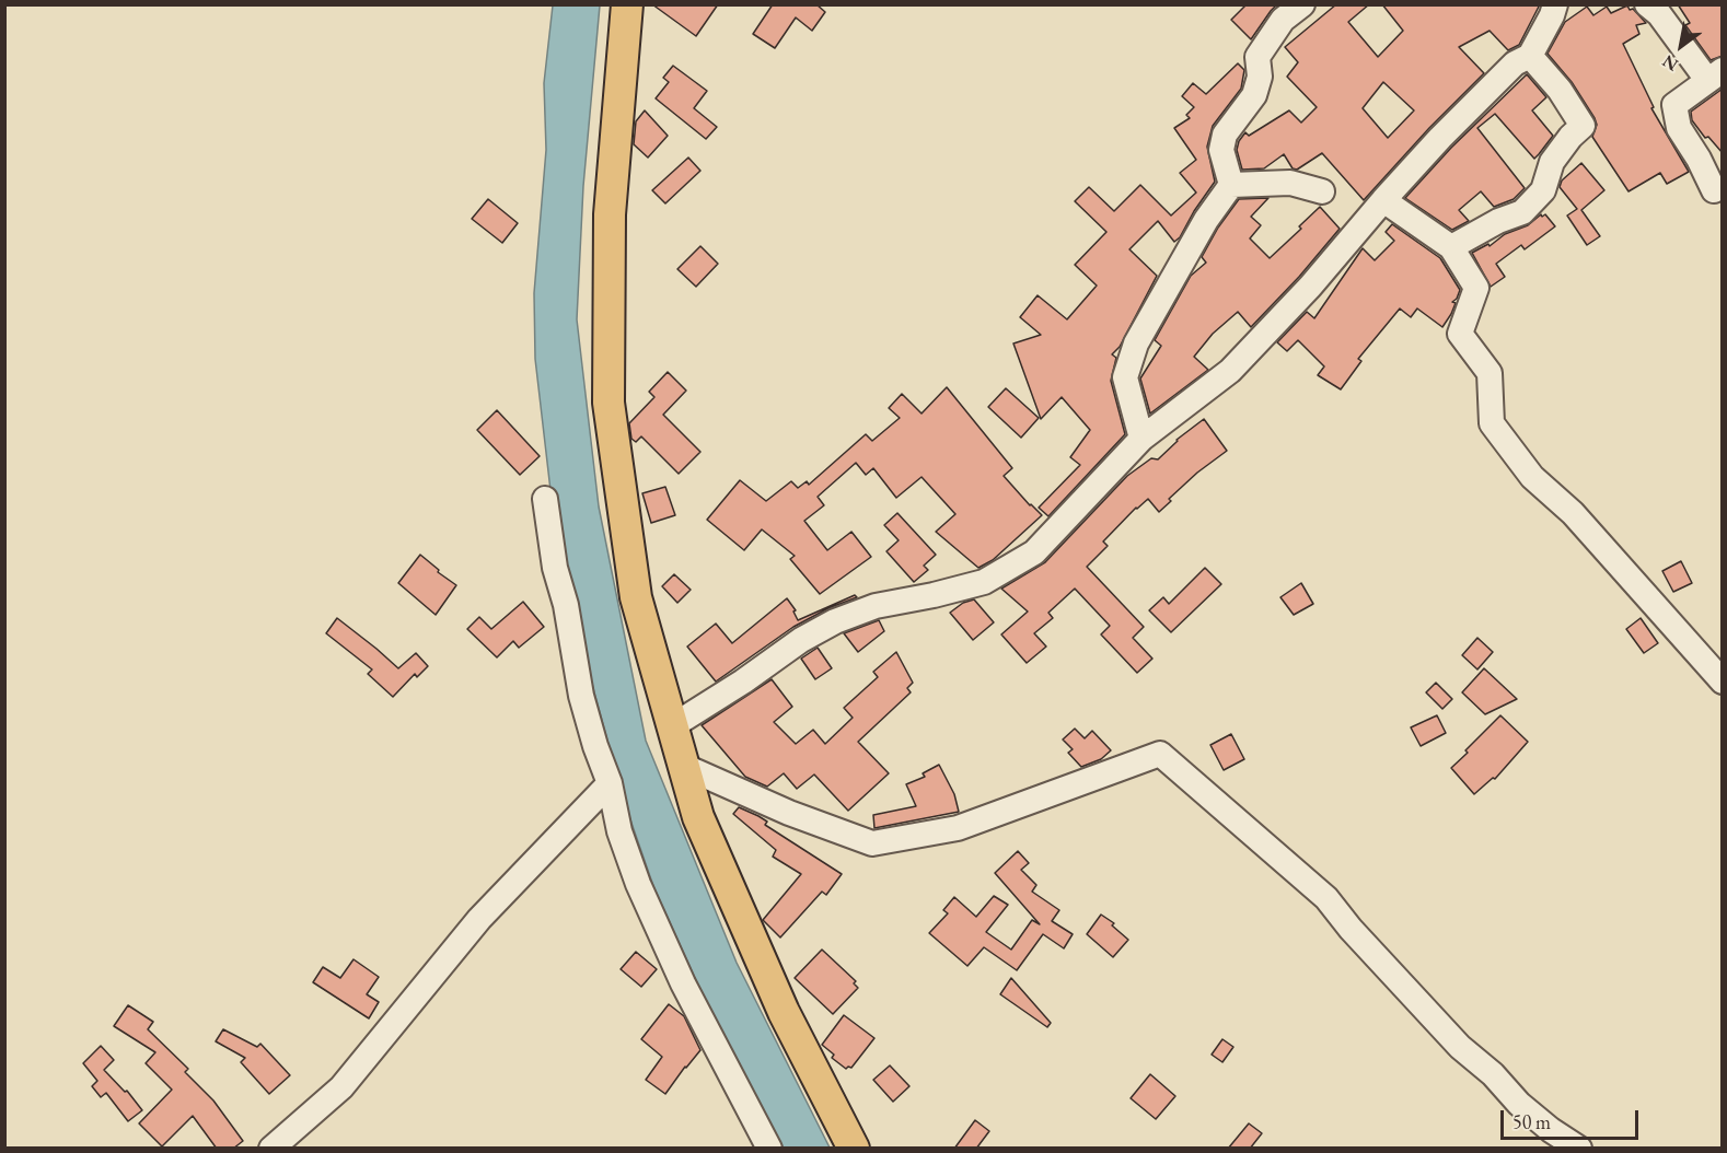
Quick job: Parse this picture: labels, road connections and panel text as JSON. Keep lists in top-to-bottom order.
{
  "scale_bar": "50 m",
  "north": "bottom left"
}
